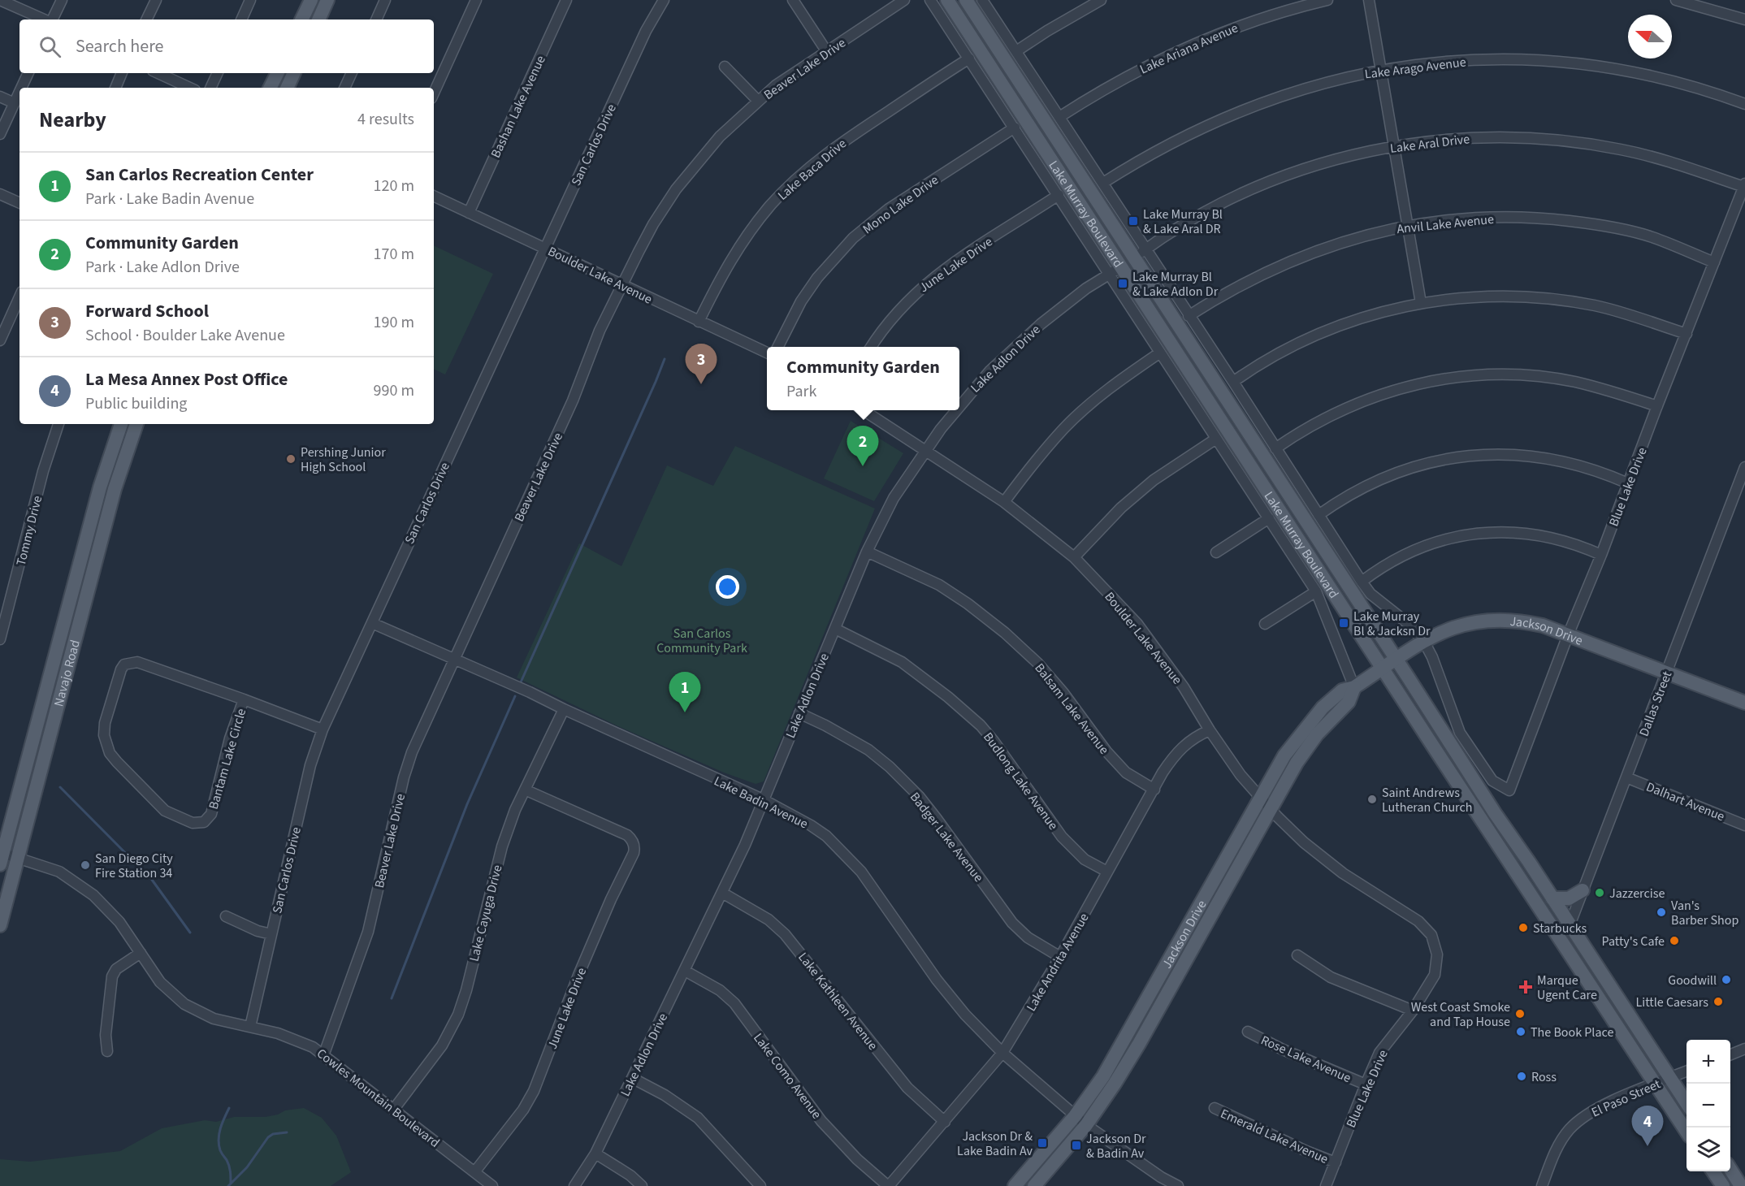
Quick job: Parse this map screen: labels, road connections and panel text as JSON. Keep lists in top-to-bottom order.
{
  "streets": {
    "main road": ["Lake Murray Boulevard", "Jackson Drive", "Navajo Road"],
    "street": [
      "Lake Ariana Avenue",
      "Lake Arago Avenue",
      "Beaver Lake Drive",
      "Bashan Lake Avenue",
      "Lake Aral Drive",
      "San Carlos Drive",
      "Lake Baca Drive",
      "Mono Lake Drive",
      "Anvil Lake Avenue",
      "June Lake Drive",
      "Boulder Lake Avenue",
      "Lake Adlon Drive",
      "Blue Lake Drive",
      "Tommy Drive",
      "Dallas Street",
      "Balsam Lake Avenue",
      "Bantam Lake Circle",
      "Budlong Lake Avenue",
      "Dalhart Avenue",
      "Lake Badin Avenue",
      "Badger Lake Avenue",
      "Lake Cayuga Drive",
      "Lake Andrita Avenue",
      "Lake Kathleen Avenue",
      "Rose Lake Avenue",
      "Lake Como Avenue",
      "Cowles Mountain Boulevard",
      "El Paso Street",
      "Emerald Lake Avenue"
    ]
  },
  "crossings": [
    ["Beaver Lake Drive", "Boulder Lake Avenue"],
    ["Beaver Lake Drive", "Lake Badin Avenue"],
    ["Beaver Lake Drive", "Cowles Mountain Boulevard"],
    ["Bashan Lake Avenue", "Boulder Lake Avenue"],
    ["Lake Aral Drive", "Lake Murray Boulevard"],
    ["Lake Aral Drive", "Blue Lake Drive"],
    ["San Carlos Drive", "Boulder Lake Avenue"],
    ["San Carlos Drive", "Lake Badin Avenue"],
    ["San Carlos Drive", "Cowles Mountain Boulevard"],
    ["Lake Baca Drive", "Lake Murray Boulevard"],
    ["Lake Baca Drive", "Boulder Lake Avenue"],
    ["Mono Lake Drive", "Lake Murray Boulevard"],
    ["Lake Murray Boulevard", "June Lake Drive"],
    ["Lake Murray Boulevard", "Lake Adlon Drive"],
    ["Lake Murray Boulevard", "Jackson Drive"],
    ["Lake Murray Boulevard", "Dallas Street"],
    ["Lake Murray Boulevard", "El Paso Street"],
    ["Anvil Lake Avenue", "Blue Lake Drive"],
    ["June Lake Drive", "Lake Cayuga Drive"],
    ["June Lake Drive", "Cowles Mountain Boulevard"],
    ["Boulder Lake Avenue", "Lake Adlon Drive"],
    ["Boulder Lake Avenue", "Blue Lake Drive"],
    ["Boulder Lake Avenue", "Jackson Drive"],
    ["Boulder Lake Avenue", "Lake Andrita Avenue"],
    ["Lake Adlon Drive", "Balsam Lake Avenue"],
    ["Lake Adlon Drive", "Budlong Lake Avenue"],
    ["Lake Adlon Drive", "Lake Badin Avenue"],
    ["Lake Adlon Drive", "Badger Lake Avenue"],
    ["Lake Adlon Drive", "Lake Kathleen Avenue"],
    ["Lake Adlon Drive", "Lake Como Avenue"],
    ["Blue Lake Drive", "Jackson Drive"],
    ["Blue Lake Drive", "Rose Lake Avenue"],
    ["Blue Lake Drive", "Emerald Lake Avenue"],
    ["Jackson Drive", "Dallas Street"],
    ["Jackson Drive", "Lake Badin Avenue"],
    ["Navajo Road", "Cowles Mountain Boulevard"],
    ["Dallas Street", "Dalhart Avenue"],
    ["Balsam Lake Avenue", "Lake Andrita Avenue"],
    ["Budlong Lake Avenue", "Lake Andrita Avenue"],
    ["Lake Badin Avenue", "Lake Cayuga Drive"],
    ["Lake Badin Avenue", "Lake Andrita Avenue"],
    ["Badger Lake Avenue", "Lake Andrita Avenue"],
    ["Lake Cayuga Drive", "Cowles Mountain Boulevard"],
    ["Lake Andrita Avenue", "Lake Kathleen Avenue"],
    ["Lake Andrita Avenue", "Lake Como Avenue"]
  ],
  "parks": ["San Carlos Community Park"],
  "places": {
    "transit": [
      "Lake Murray Bl & Lake Aral DR",
      "Lake Murray Bl & Lake Adlon Dr",
      "Lake Murray Bl & Jacksn Dr",
      "Jackson Dr & Lake Badin Av",
      "Jackson Dr & Badin Av"
    ],
    "other": [
      "Pershing Junior High School",
      "Saint Andrews Lutheran Church",
      "San Diego City Fire Station 34",
      "Jazzercise",
      "Van's Barber Shop",
      "Starbucks",
      "Patty's Cafe",
      "Goodwill",
      "Little Caesars",
      "West Coast Smoke and Tap House",
      "The Book Place",
      "Ross"
    ],
    "health": ["Marque Ugent Care"]
  },
  "north": "left",
  "page": {
    "search": "Search here",
    "heading": ["Nearby", "4 results"],
    "list": [
      {
        "mark": "1",
        "name": "San Carlos Recreation Center",
        "note": "Park · Lake Badin Avenue",
        "value": "120 m"
      },
      {
        "mark": "2",
        "name": "Community Garden",
        "note": "Park · Lake Adlon Drive",
        "value": "170 m"
      },
      {
        "mark": "3",
        "name": "Forward School",
        "note": "School · Boulder Lake Avenue",
        "value": "190 m"
      },
      {
        "mark": "4",
        "name": "La Mesa Annex Post Office",
        "note": "Public building",
        "value": "990 m"
      }
    ],
    "pins": [
      "3",
      "2",
      "1",
      "4"
    ],
    "popup": ["Community Garden", "Park"],
    "map_buttons": ["+", "−"]
  }
}
